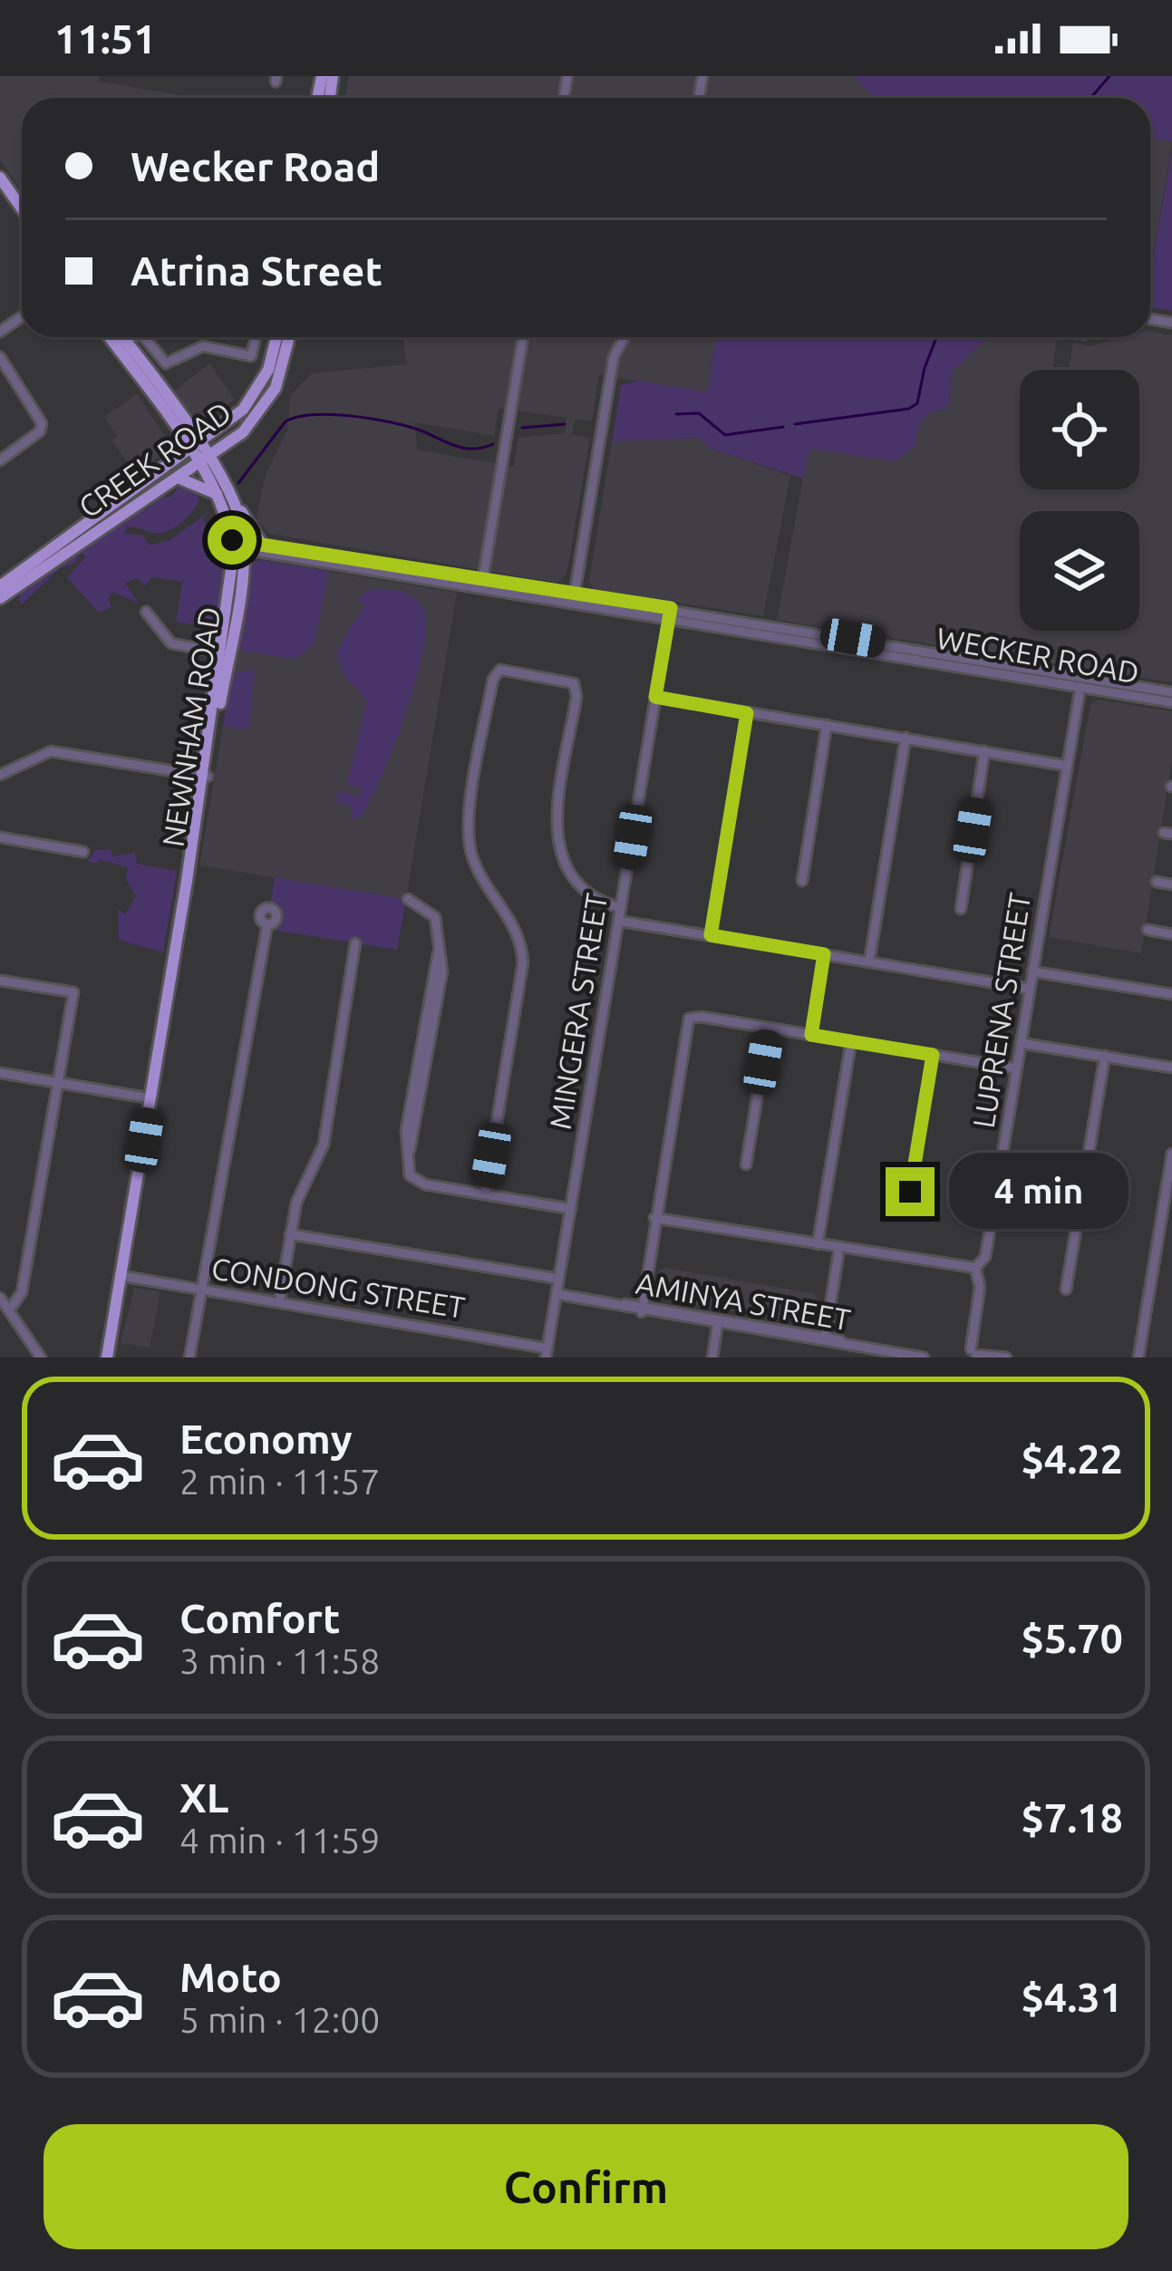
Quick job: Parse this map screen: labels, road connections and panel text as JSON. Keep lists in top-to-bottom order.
{
  "streets": {
    "main road": ["CREEK ROAD", "NEWNHAM ROAD"],
    "street": [
      "WECKER ROAD",
      "LUPRENA STREET",
      "MINGERA STREET",
      "CONDONG STREET",
      "AMINYA STREET"
    ]
  },
  "crossings": [
    ["CREEK ROAD", "NEWNHAM ROAD"],
    ["WECKER ROAD", "NEWNHAM ROAD"],
    ["WECKER ROAD", "LUPRENA STREET"],
    ["WECKER ROAD", "MINGERA STREET"],
    ["NEWNHAM ROAD", "CONDONG STREET"],
    ["MINGERA STREET", "CONDONG STREET"],
    ["MINGERA STREET", "AMINYA STREET"]
  ],
  "page": {
    "status": "11:51",
    "banner": ["Wecker Road", "Atrina Street"],
    "bubble": "4 min",
    "list": [
      {
        "name": "Economy",
        "note": "2 min · 11:57",
        "value": "$4.22"
      },
      {
        "name": "Comfort",
        "note": "3 min · 11:58",
        "value": "$5.70"
      },
      {
        "name": "XL",
        "note": "4 min · 11:59",
        "value": "$7.18"
      },
      {
        "name": "Moto",
        "note": "5 min · 12:00",
        "value": "$4.31"
      }
    ],
    "buttons": "Confirm"
  }
}
